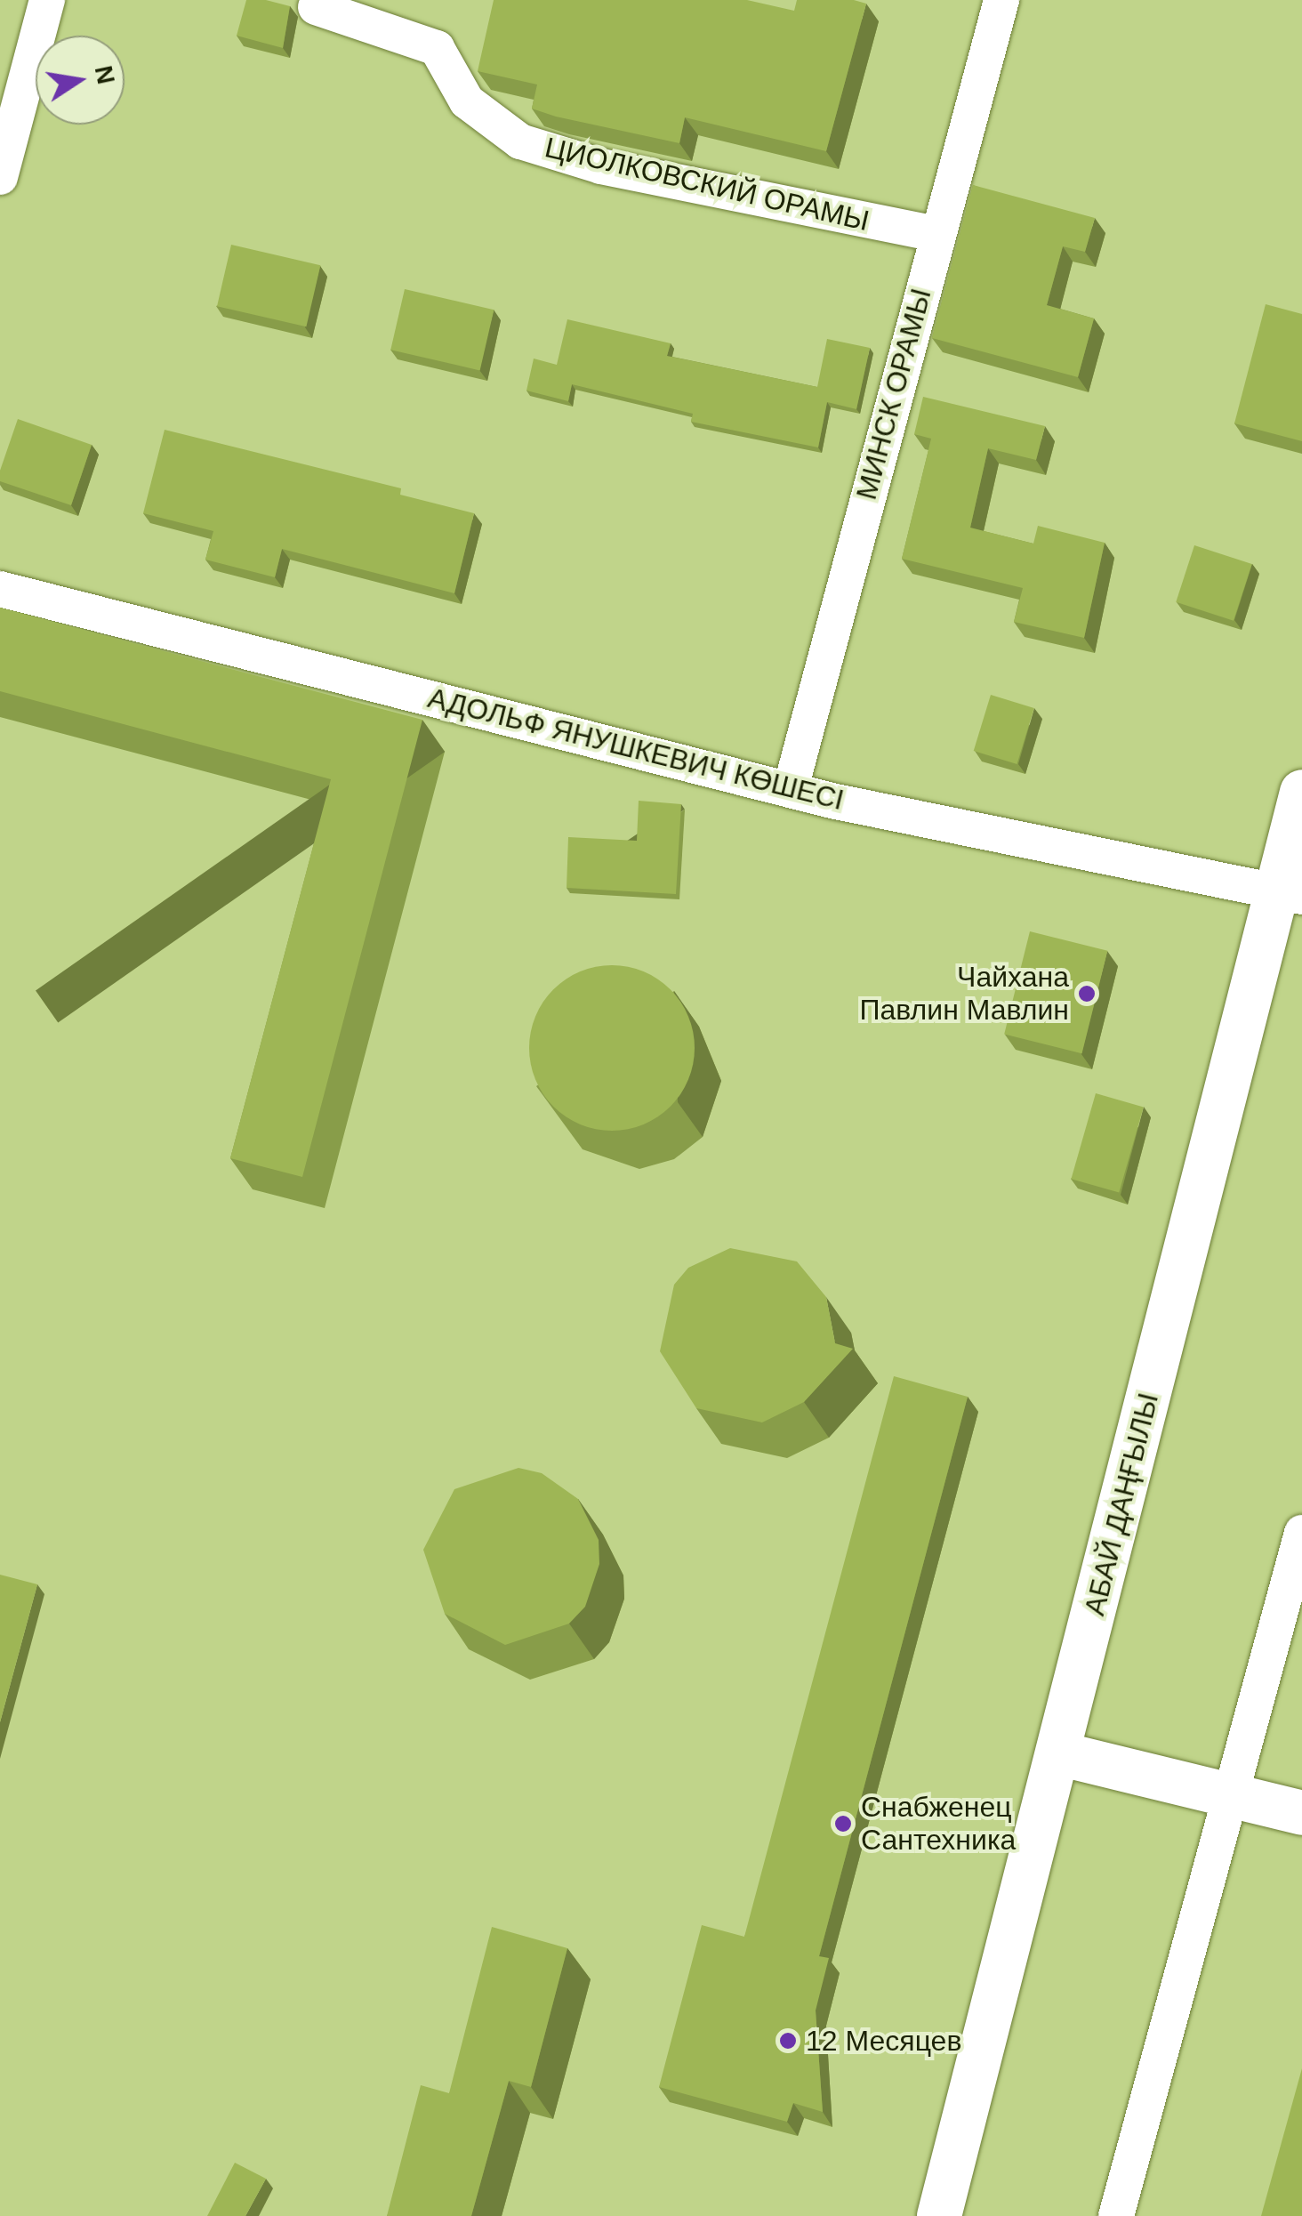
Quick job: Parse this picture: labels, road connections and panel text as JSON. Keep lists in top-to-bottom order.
{
  "streets": {
    "street": [
      "ЦИОЛКОВСКИЙ ОРАМЫ",
      "МИНСК ОРАМЫ",
      "АДОЛЬФ ЯНУШКЕВИЧ КӨШЕСІ",
      "АБАЙ ДАҢҒЫЛЫ"
    ]
  },
  "crossings": [
    ["ЦИОЛКОВСКИЙ ОРАМЫ", "МИНСК ОРАМЫ"],
    ["МИНСК ОРАМЫ", "АДОЛЬФ ЯНУШКЕВИЧ КӨШЕСІ"],
    ["АДОЛЬФ ЯНУШКЕВИЧ КӨШЕСІ", "АБАЙ ДАҢҒЫЛЫ"]
  ],
  "places": ["Чайхана Павлин Мавлин", "Снабженец Сантехника", "12 Месяцев"],
  "north": "right"
}
